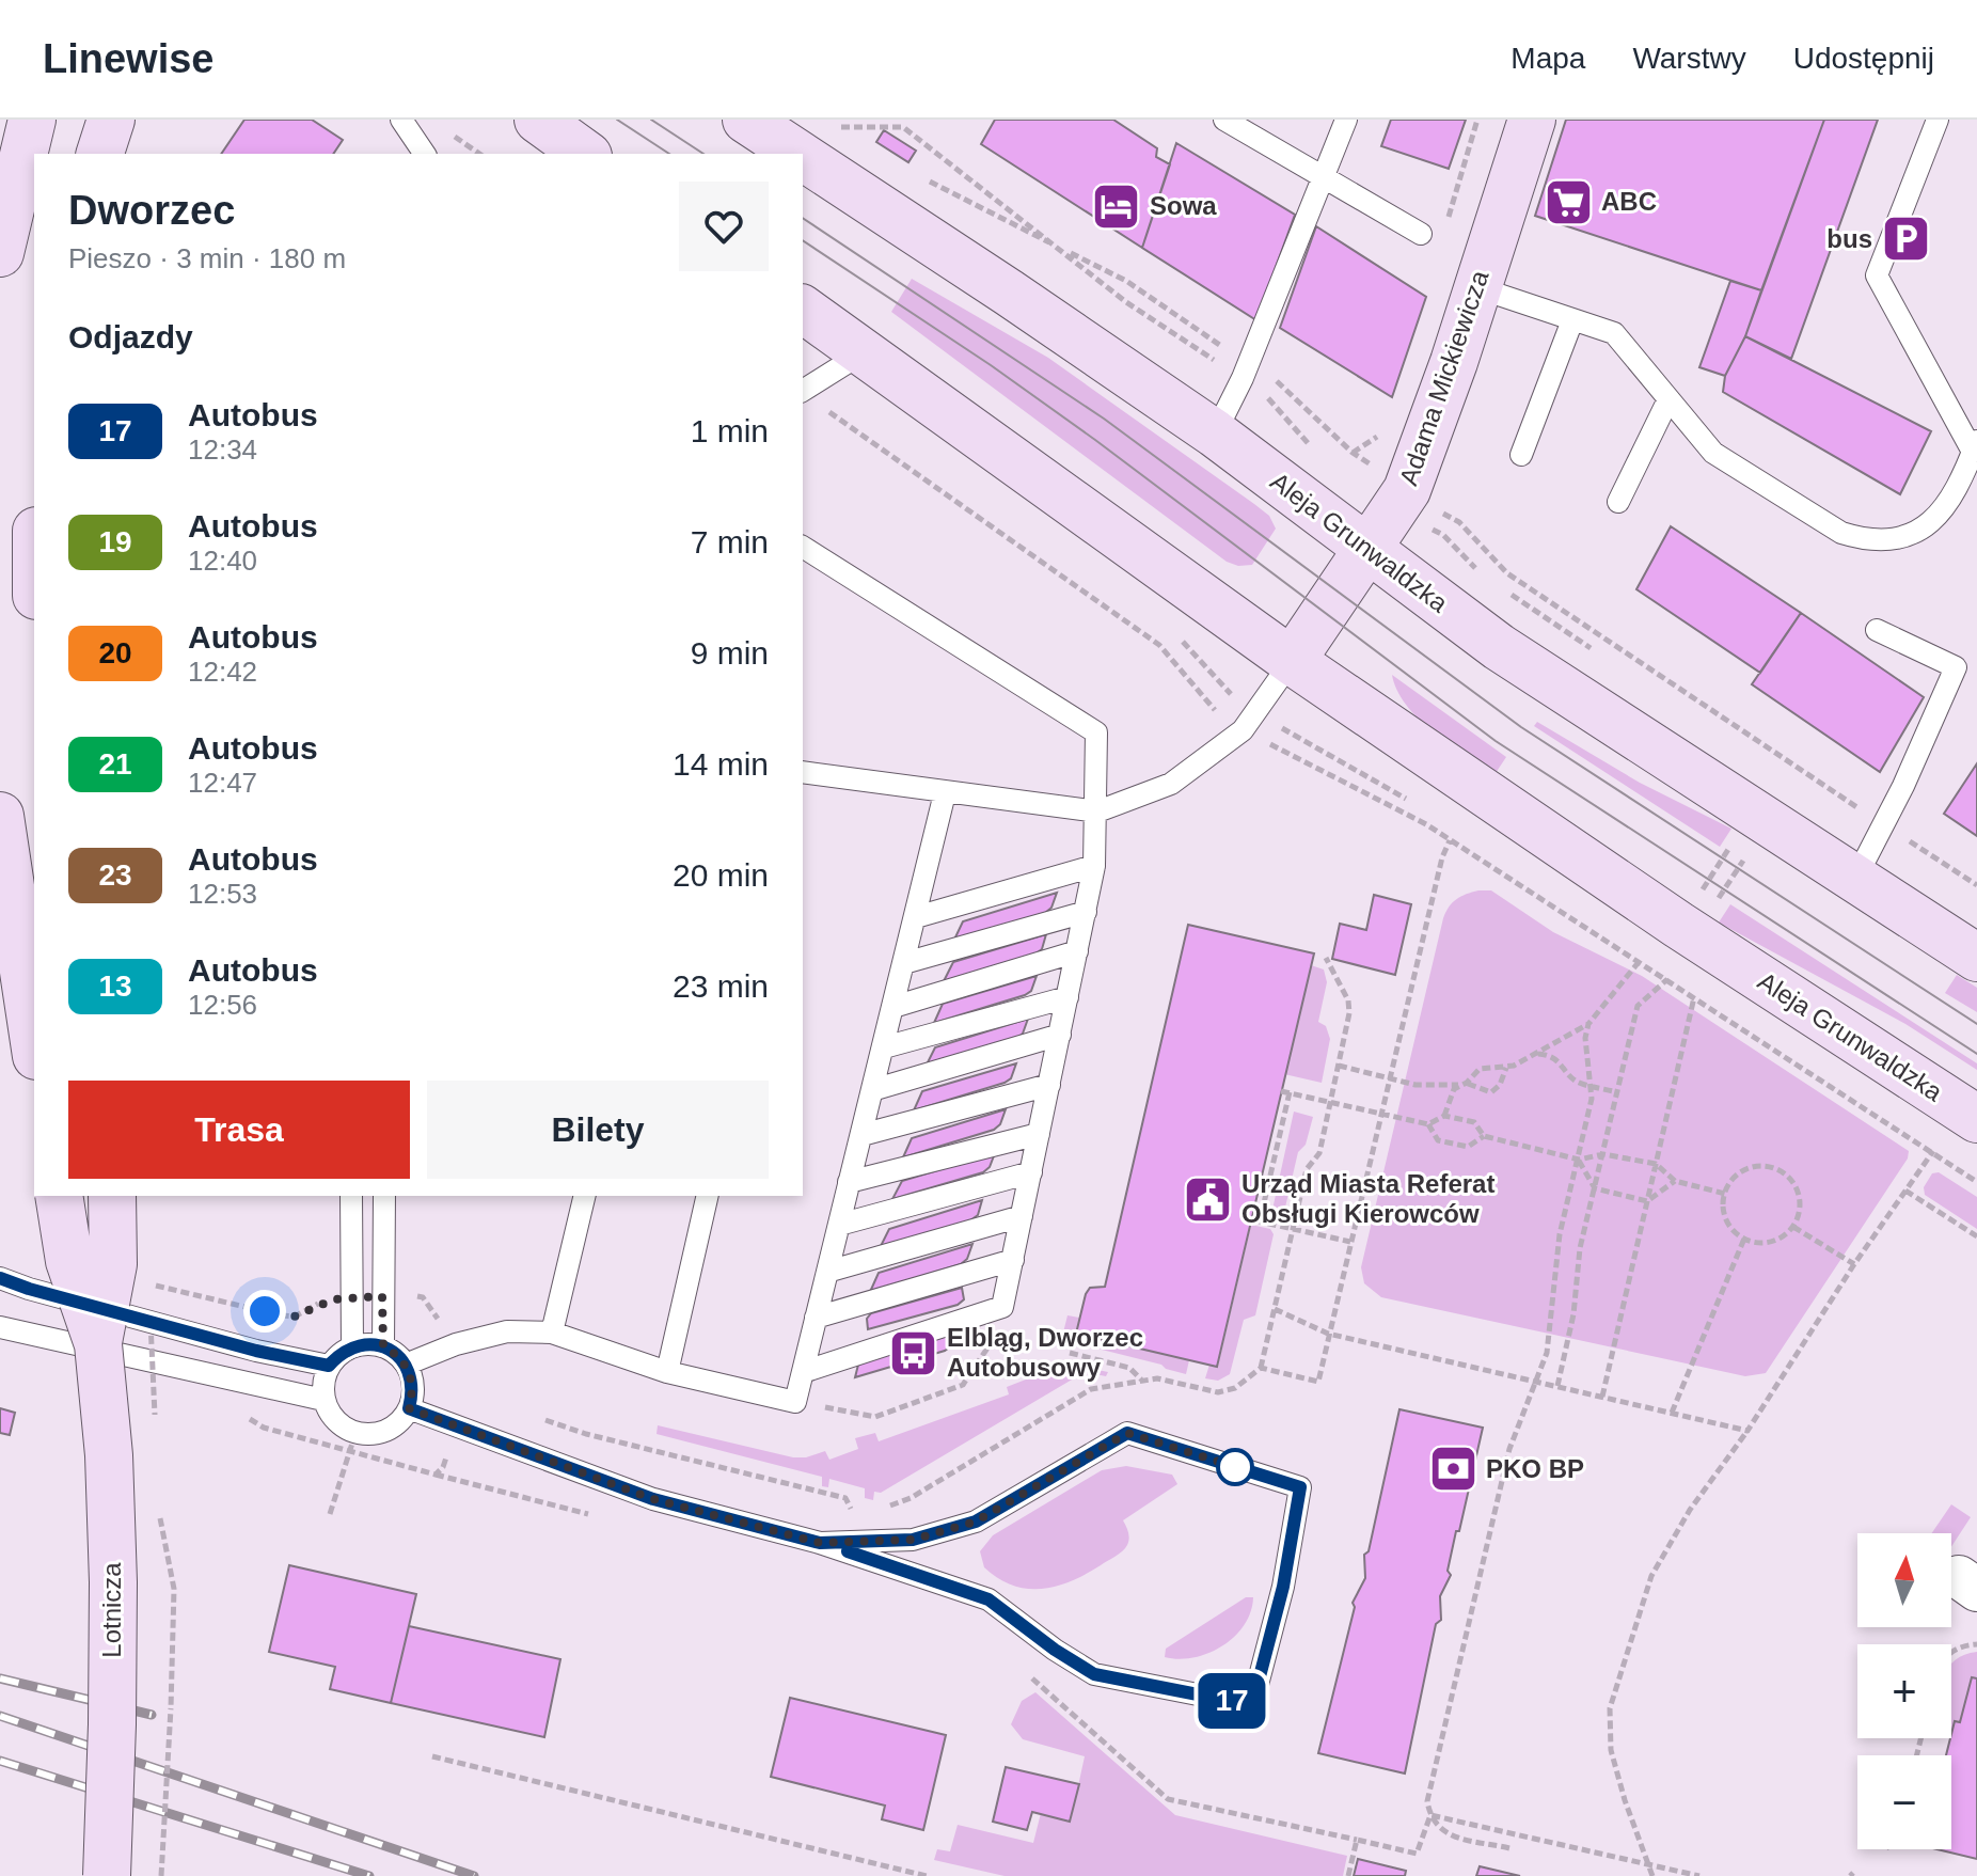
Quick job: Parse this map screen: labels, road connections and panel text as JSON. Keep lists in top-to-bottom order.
{
  "streets": {
    "main road": ["Adama Mickiewicza", "Aleja Grunwaldzka", "Lotnicza"]
  },
  "crossings": [
    ["Adama Mickiewicza", "Aleja Grunwaldzka"]
  ],
  "places": {
    "supermarket": ["ABC"],
    "hotel": ["Sowa"],
    "parking": ["bus"],
    "public building": ["Urząd Miasta Referat Obsługi Kierowców"],
    "bus stop": ["Elbląg, Dworzec Autobusowy"],
    "bank": ["PKO BP"]
  },
  "lines": ["bus line 17"],
  "north": "top",
  "page": {
    "header": "Linewise",
    "nav": ["Mapa", "Warstwy", "Udostępnij"],
    "on_map": "17",
    "heading": [
      ["Dworzec", "Pieszo · 3 min · 180 m"],
      "Odjazdy"
    ],
    "list": [
      {
        "mark": "17",
        "name": "Autobus",
        "note": "12:34",
        "value": "1 min"
      },
      {
        "mark": "19",
        "name": "Autobus",
        "note": "12:40",
        "value": "7 min"
      },
      {
        "mark": "20",
        "name": "Autobus",
        "note": "12:42",
        "value": "9 min"
      },
      {
        "mark": "21",
        "name": "Autobus",
        "note": "12:47",
        "value": "14 min"
      },
      {
        "mark": "23",
        "name": "Autobus",
        "note": "12:53",
        "value": "20 min"
      },
      {
        "mark": "13",
        "name": "Autobus",
        "note": "12:56",
        "value": "23 min"
      }
    ],
    "buttons": ["Trasa", "Bilety"],
    "map_buttons": ["+", "−"]
  }
}
